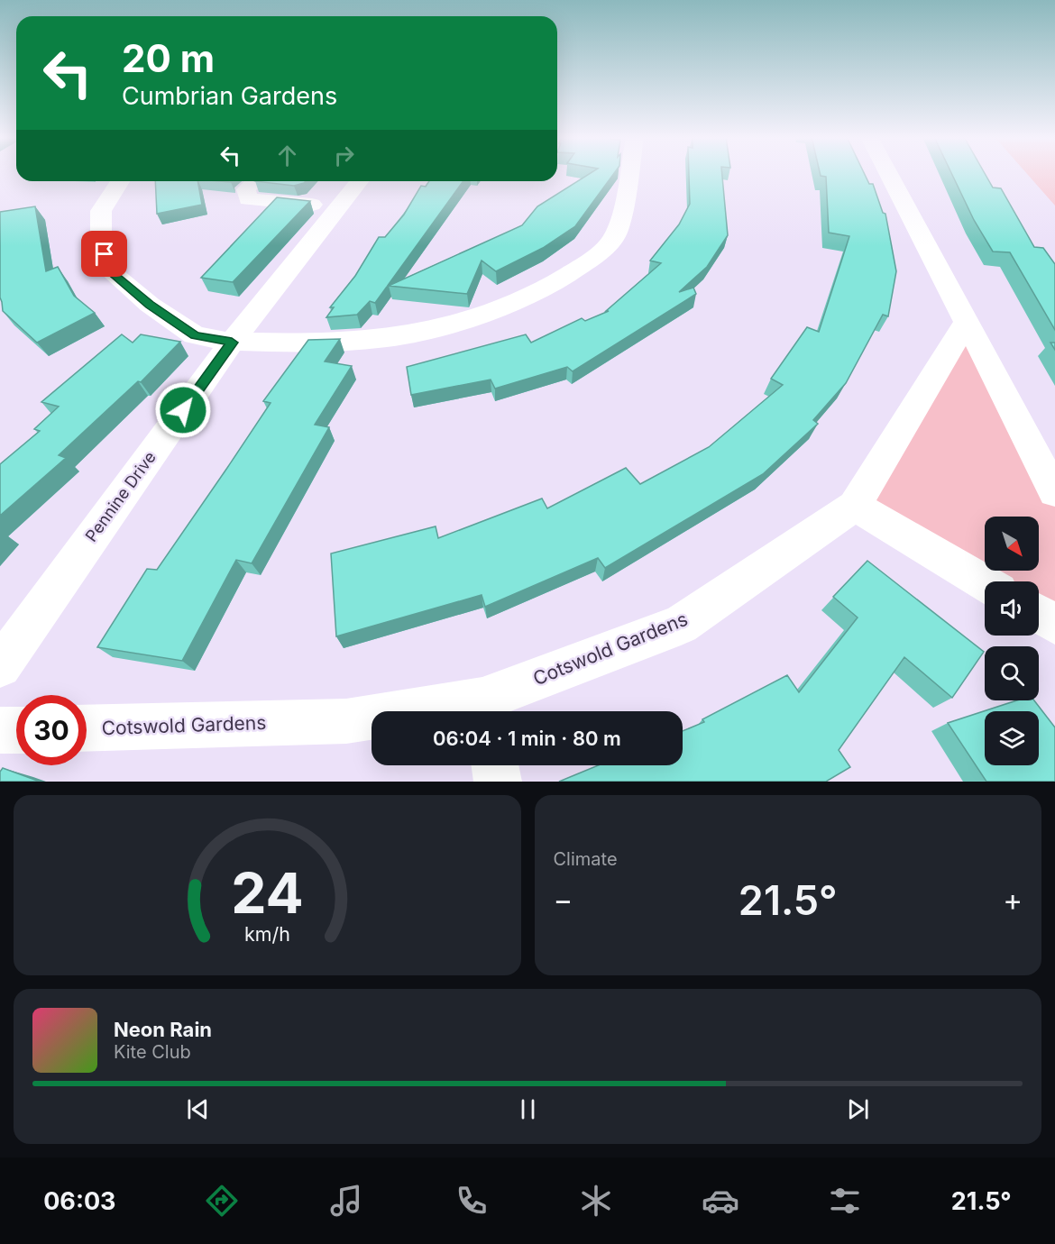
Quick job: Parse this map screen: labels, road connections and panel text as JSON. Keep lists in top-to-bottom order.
{
  "streets": {
    "street": ["Pennine Drive", "Cotswold Gardens"]
  },
  "north": "bottom right",
  "page": {
    "turn": ["20 m", "Cumbrian Gardens"],
    "limit": "30",
    "trip": "06:04 · 1 min · 80 m",
    "tile": "Climate",
    "heat": ["−", "21.5°", "+"],
    "song": ["Neon Rain", "Kite Club"],
    "tabs": ["06:03", "21.5°"],
    "gauge": ["24", "km/h"]
  }
}
